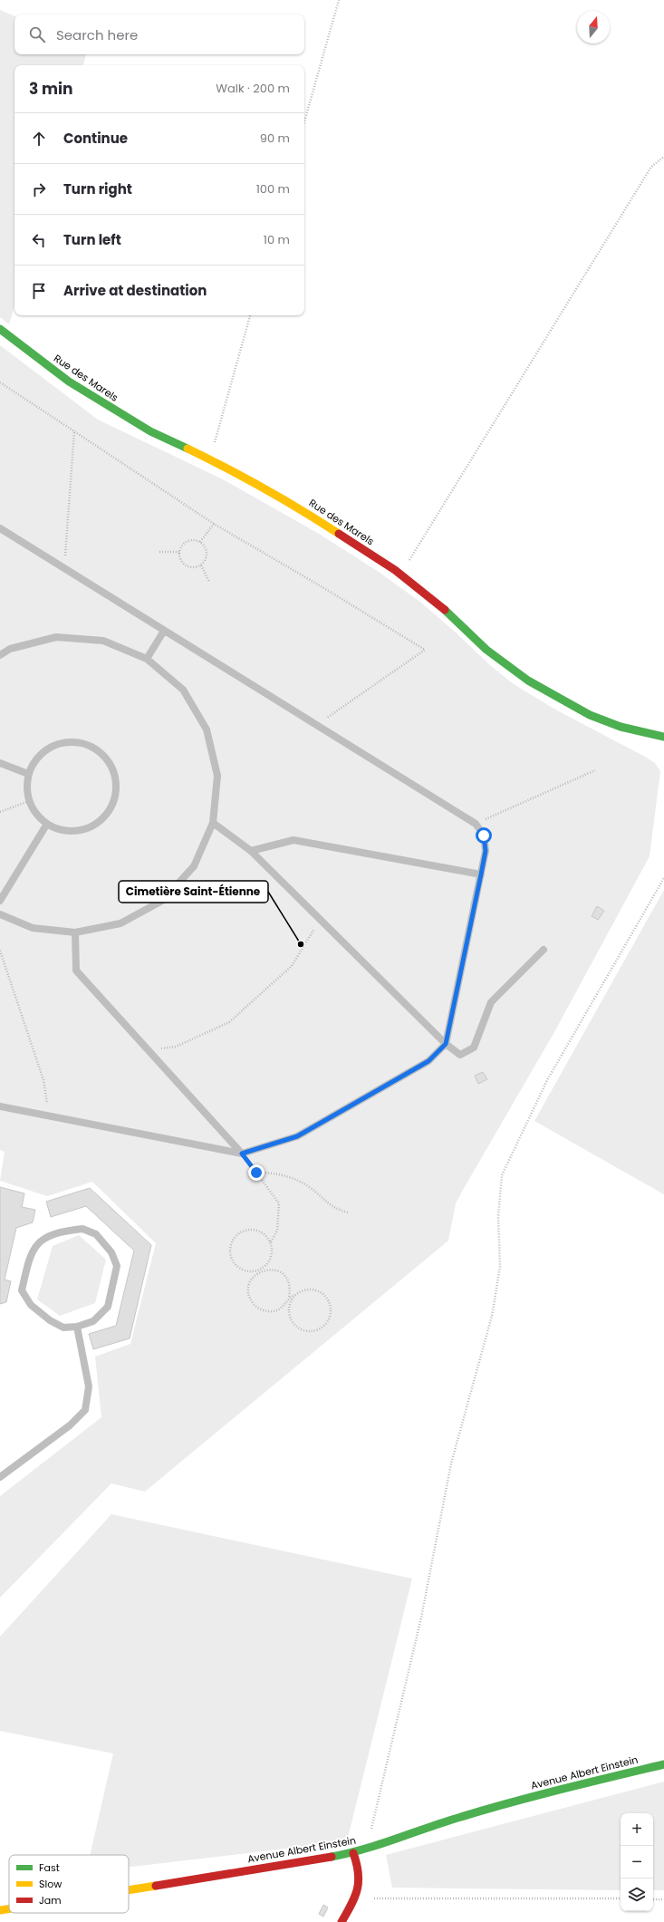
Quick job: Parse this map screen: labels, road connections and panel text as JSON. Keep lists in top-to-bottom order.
{
  "streets": {
    "street": ["Rue des Marels", "Avenue Albert Einstein"]
  },
  "places": ["Cimetière Saint-Étienne"],
  "legend": ["Fast", "Slow", "Jam"],
  "north": "top",
  "page": {
    "search": "Search here",
    "heading": ["3 min", "Walk · 200 m"],
    "list": [
      ["Continue", "90 m"],
      ["Turn right", "100 m"],
      ["Turn left", "10 m"],
      "Arrive at destination"
    ],
    "map_buttons": ["+", "−"]
  }
}
